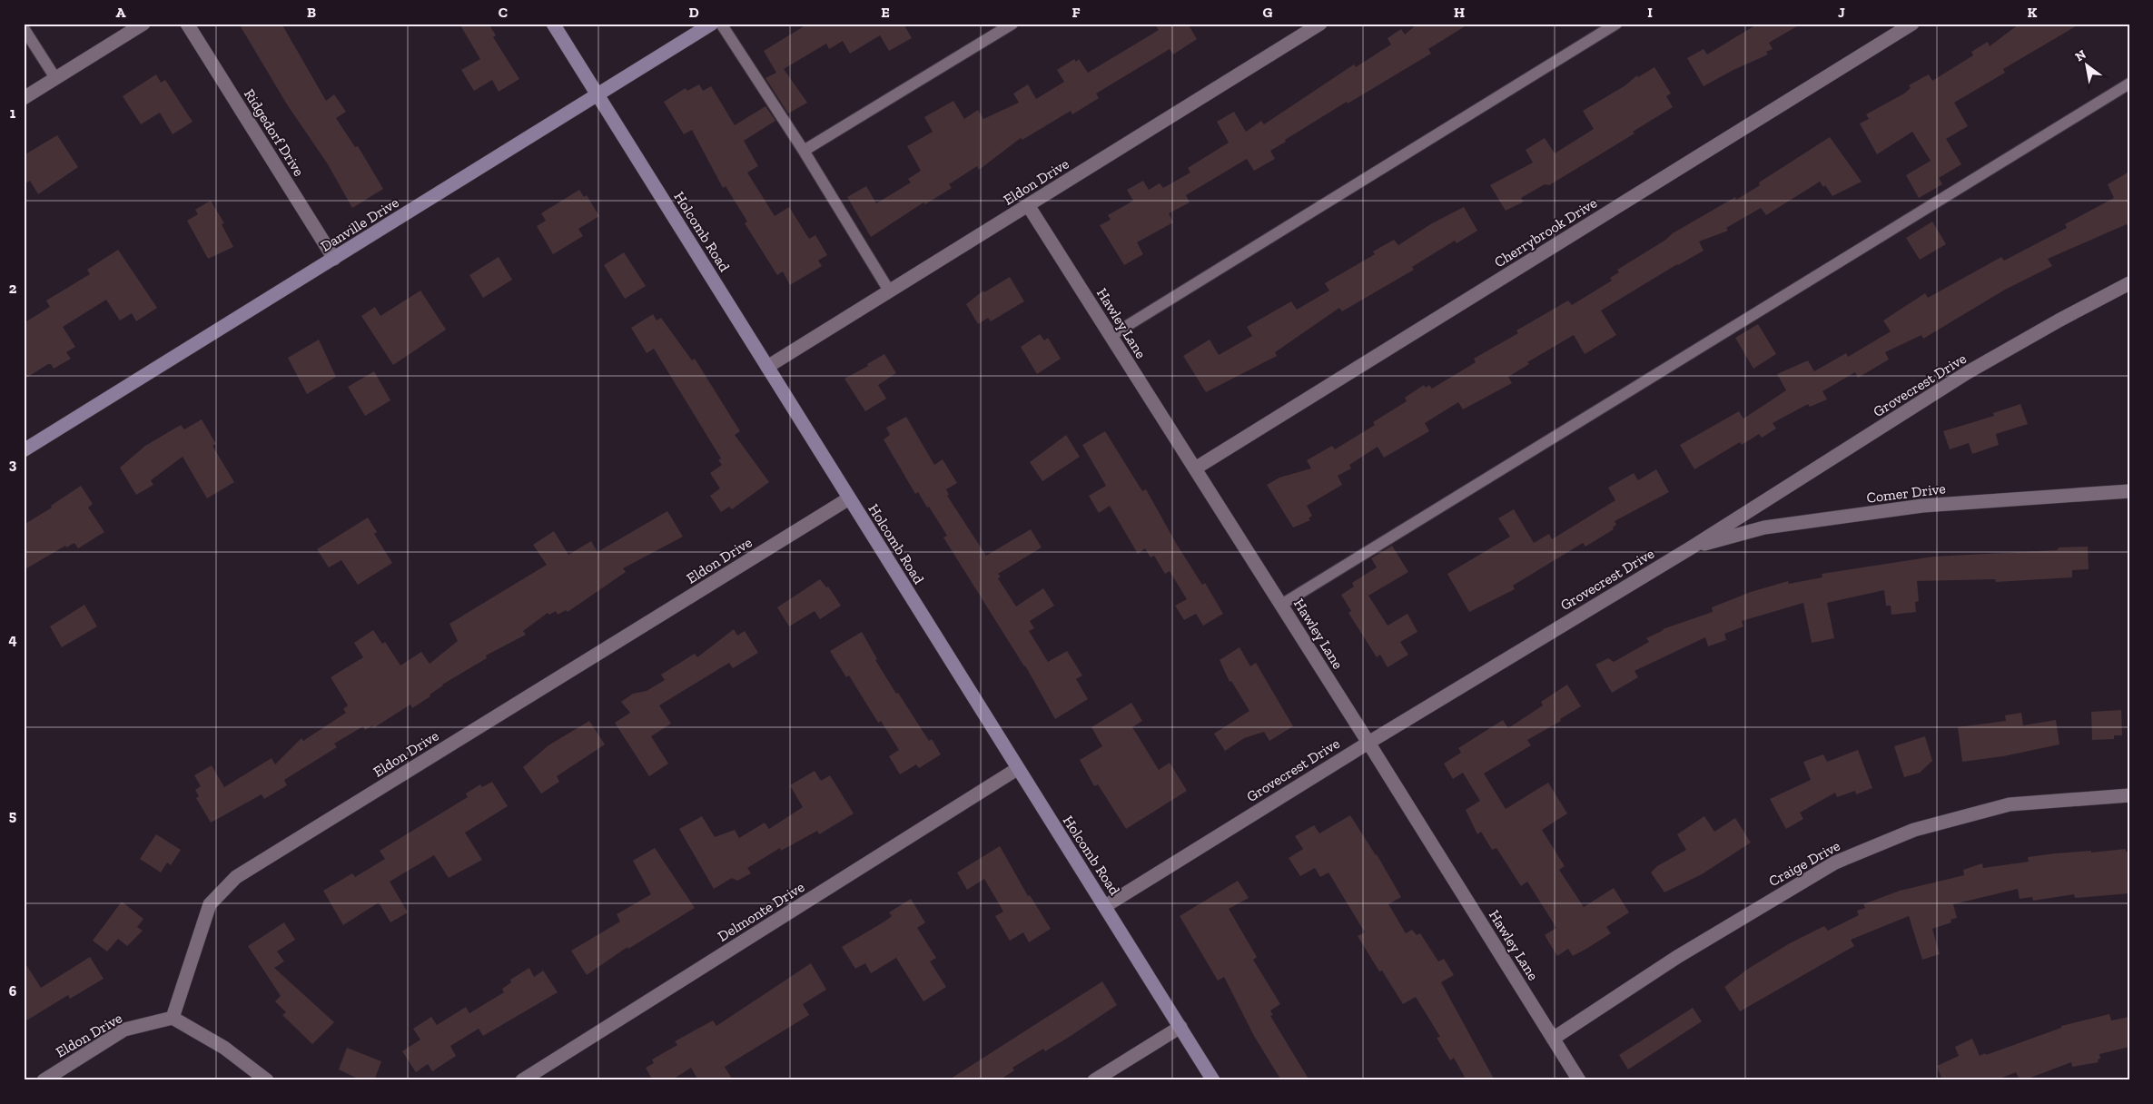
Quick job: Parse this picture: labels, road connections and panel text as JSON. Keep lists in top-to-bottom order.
{
  "streets": {
    "street": [
      "Ridgedorf Drive",
      "Eldon Drive",
      "Danville Drive",
      "Holcomb Road",
      "Cherrybrook Drive",
      "Hawley Lane",
      "Grovecrest Drive",
      "Comer Drive",
      "Craige Drive",
      "Delmonte Drive"
    ]
  },
  "crossings": [
    ["Ridgedorf Drive", "Danville Drive"],
    ["Eldon Drive", "Holcomb Road"],
    ["Eldon Drive", "Hawley Lane"],
    ["Danville Drive", "Holcomb Road"],
    ["Holcomb Road", "Grovecrest Drive"],
    ["Holcomb Road", "Delmonte Drive"],
    ["Cherrybrook Drive", "Hawley Lane"],
    ["Hawley Lane", "Grovecrest Drive"],
    ["Hawley Lane", "Craige Drive"],
    ["Grovecrest Drive", "Comer Drive"]
  ],
  "north": "top left",
  "grid": {
    "columns": [
      "A",
      "B",
      "C",
      "D",
      "E",
      "F",
      "G",
      "H",
      "I",
      "J",
      "K"
    ],
    "rows": [
      "1",
      "2",
      "3",
      "4",
      "5",
      "6"
    ]
  }
}
